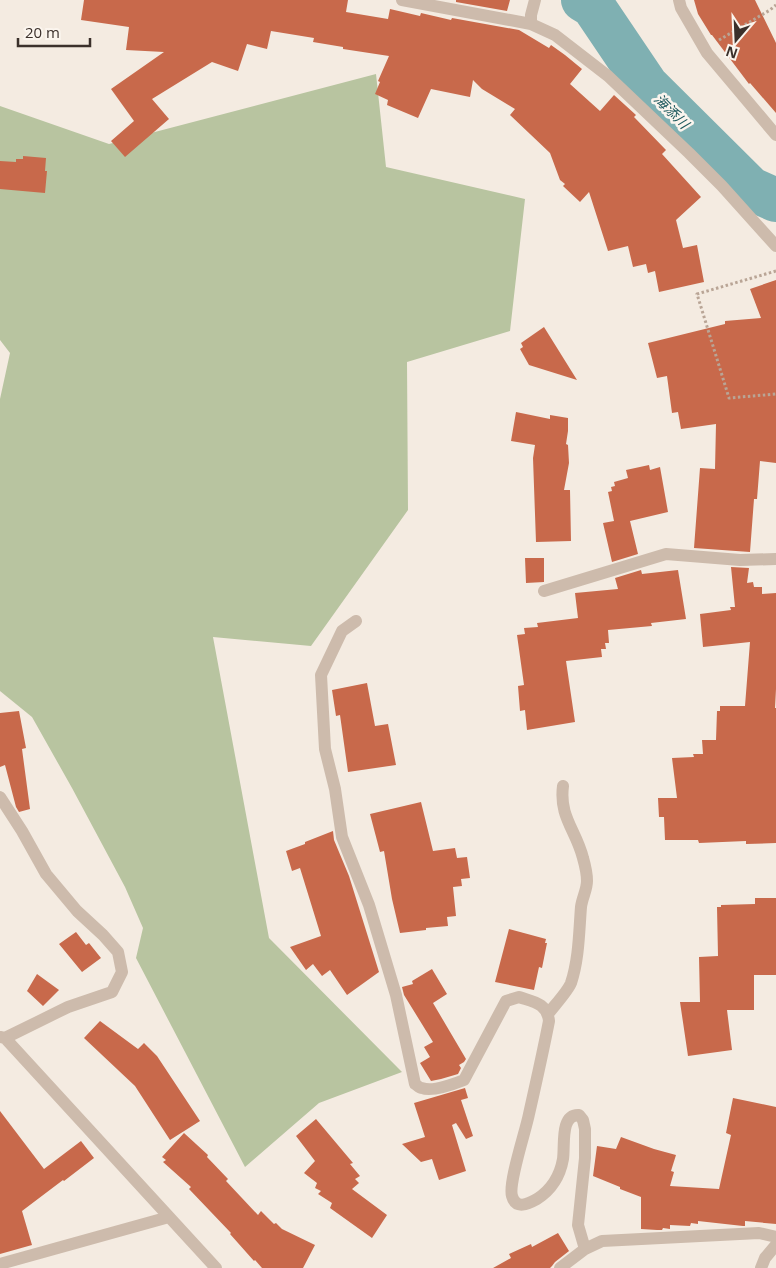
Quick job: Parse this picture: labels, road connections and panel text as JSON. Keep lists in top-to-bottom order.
{
  "water": ["海添川"],
  "scale_bar": "20 m",
  "north": "bottom"
}
